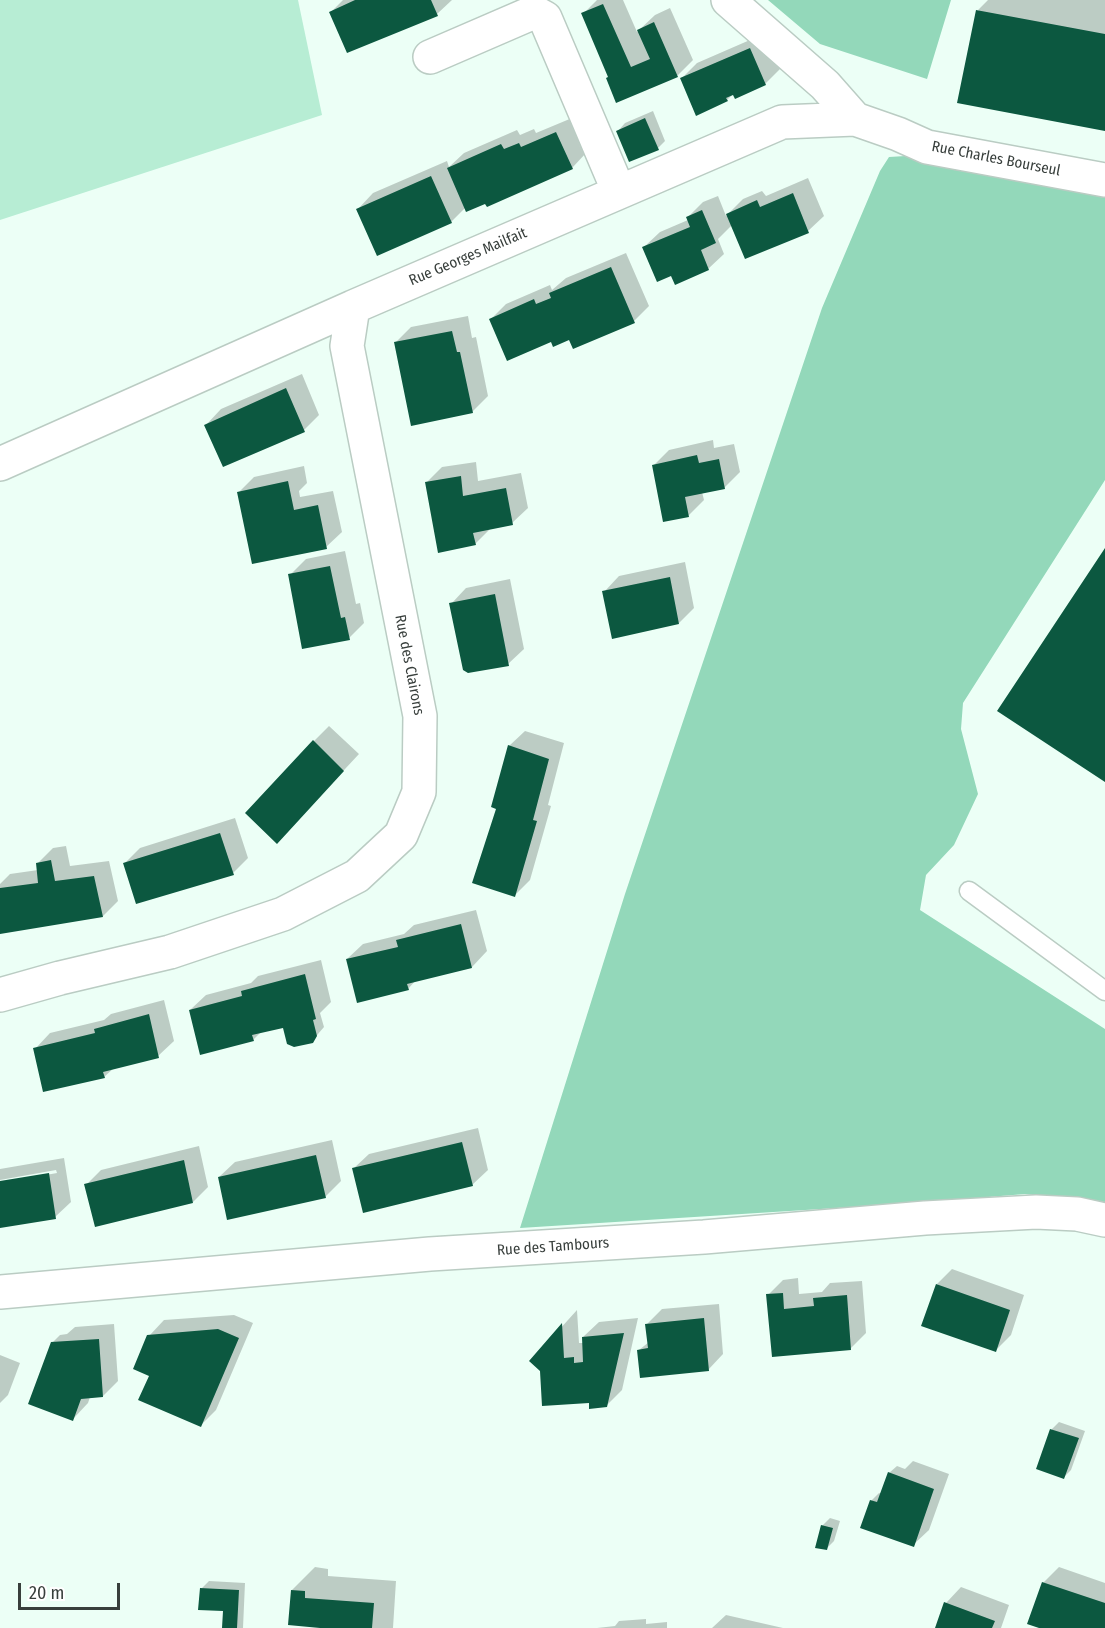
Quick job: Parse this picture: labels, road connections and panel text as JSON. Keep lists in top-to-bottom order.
{
  "streets": {
    "street": [
      "Rue Charles Bourseul",
      "Rue Georges Mailfait",
      "Rue des Clairons",
      "Rue des Tambours"
    ]
  },
  "crossings": [
    ["Rue Charles Bourseul", "Rue Georges Mailfait"],
    ["Rue Georges Mailfait", "Rue des Clairons"]
  ],
  "scale_bar": "20 m"
}
